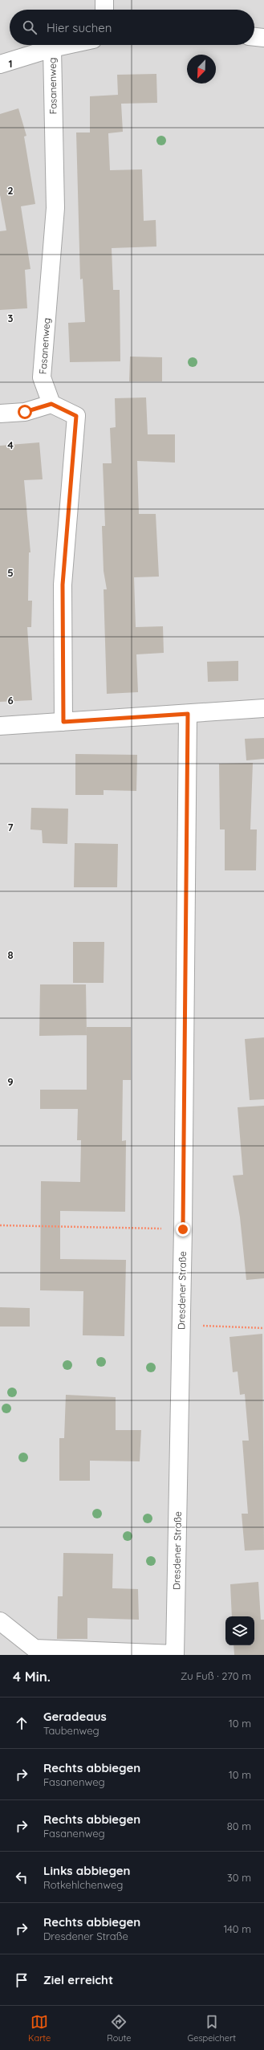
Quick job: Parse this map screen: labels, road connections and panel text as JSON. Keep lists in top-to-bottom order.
{
  "streets": {
    "street": ["Fasanenweg", "Dresdener Straße"]
  },
  "north": "bottom left",
  "page": {
    "search": "Hier suchen",
    "heading": ["4 Min.", "Zu Fuß · 270 m"],
    "list": [
      ["Geradeaus", "Taubenweg", "10 m"],
      ["Rechts abbiegen", "Fasanenweg", "10 m"],
      ["Rechts abbiegen", "Fasanenweg", "80 m"],
      ["Links abbiegen", "Rotkehlchenweg", "30 m"],
      ["Rechts abbiegen", "Dresdener Straße", "140 m"],
      "Ziel erreicht"
    ],
    "nav": ["Karte", "Route", "Gespeichert"]
  },
  "grid": {
    "rows": [
      "1",
      "2",
      "3",
      "4",
      "5",
      "6",
      "7",
      "8",
      "9"
    ]
  }
}
